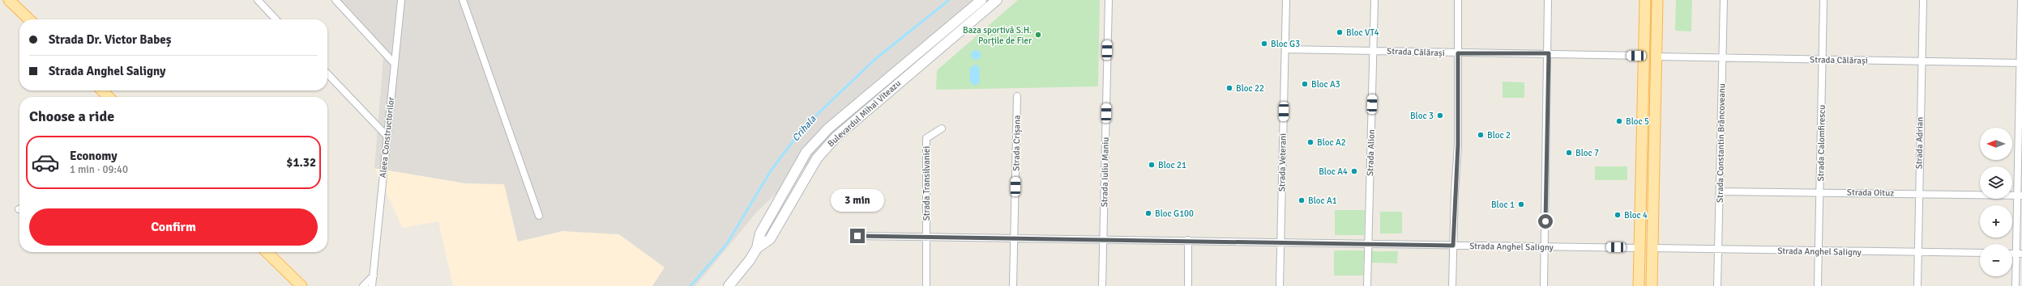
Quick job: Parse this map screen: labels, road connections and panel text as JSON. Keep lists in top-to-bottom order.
{
  "streets": {
    "main road": ["Bulevardul Mihai Viteazu"],
    "street": [
      "Strada Călărași",
      "Aleea Constructorilor",
      "Strada Crișana",
      "Strada Constantin Brâncoveanu",
      "Strada Calomfirescu",
      "Strada Adrian",
      "Strada Alion",
      "Strada Veterani",
      "Strada Iuliu Maniu",
      "Strada Transilvaniei",
      "Strada Oituz",
      "Strada Anghel Saligny"
    ]
  },
  "crossings": [
    ["Strada Călărași", "Strada Constantin Brâncoveanu"],
    ["Strada Călărași", "Strada Calomfirescu"],
    ["Strada Călărași", "Strada Adrian"],
    ["Strada Călărași", "Strada Alion"],
    ["Strada Călărași", "Strada Veterani"],
    ["Strada Crișana", "Strada Anghel Saligny"],
    ["Strada Constantin Brâncoveanu", "Strada Oituz"],
    ["Strada Constantin Brâncoveanu", "Strada Anghel Saligny"],
    ["Strada Calomfirescu", "Strada Oituz"],
    ["Strada Calomfirescu", "Strada Anghel Saligny"],
    ["Strada Adrian", "Strada Oituz"],
    ["Strada Adrian", "Strada Anghel Saligny"],
    ["Strada Alion", "Strada Anghel Saligny"],
    ["Strada Veterani", "Strada Anghel Saligny"],
    ["Strada Iuliu Maniu", "Strada Anghel Saligny"],
    ["Strada Transilvaniei", "Strada Anghel Saligny"]
  ],
  "water": ["Crihala"],
  "places": [
    "Bloc VT4",
    "Baza sportivă S.H. Porțile de Fier",
    "Bloc G3",
    "Bloc A3",
    "Bloc 22",
    "Bloc 3",
    "Bloc 5",
    "Bloc 2",
    "Bloc A2",
    "Bloc 7",
    "Bloc 21",
    "Bloc A4",
    "Bloc A1",
    "Bloc 1",
    "Bloc G100",
    "Bloc 4"
  ],
  "north": "left",
  "page": {
    "banner": ["Strada Dr. Victor Babeș", "Strada Anghel Saligny"],
    "heading": "Choose a ride",
    "map_buttons": ["+", "−"],
    "list": [
      {
        "name": "Economy",
        "note": "1 min · 09:40",
        "value": "$1.32"
      }
    ],
    "bubble": "3 min",
    "buttons": "Confirm"
  }
}
